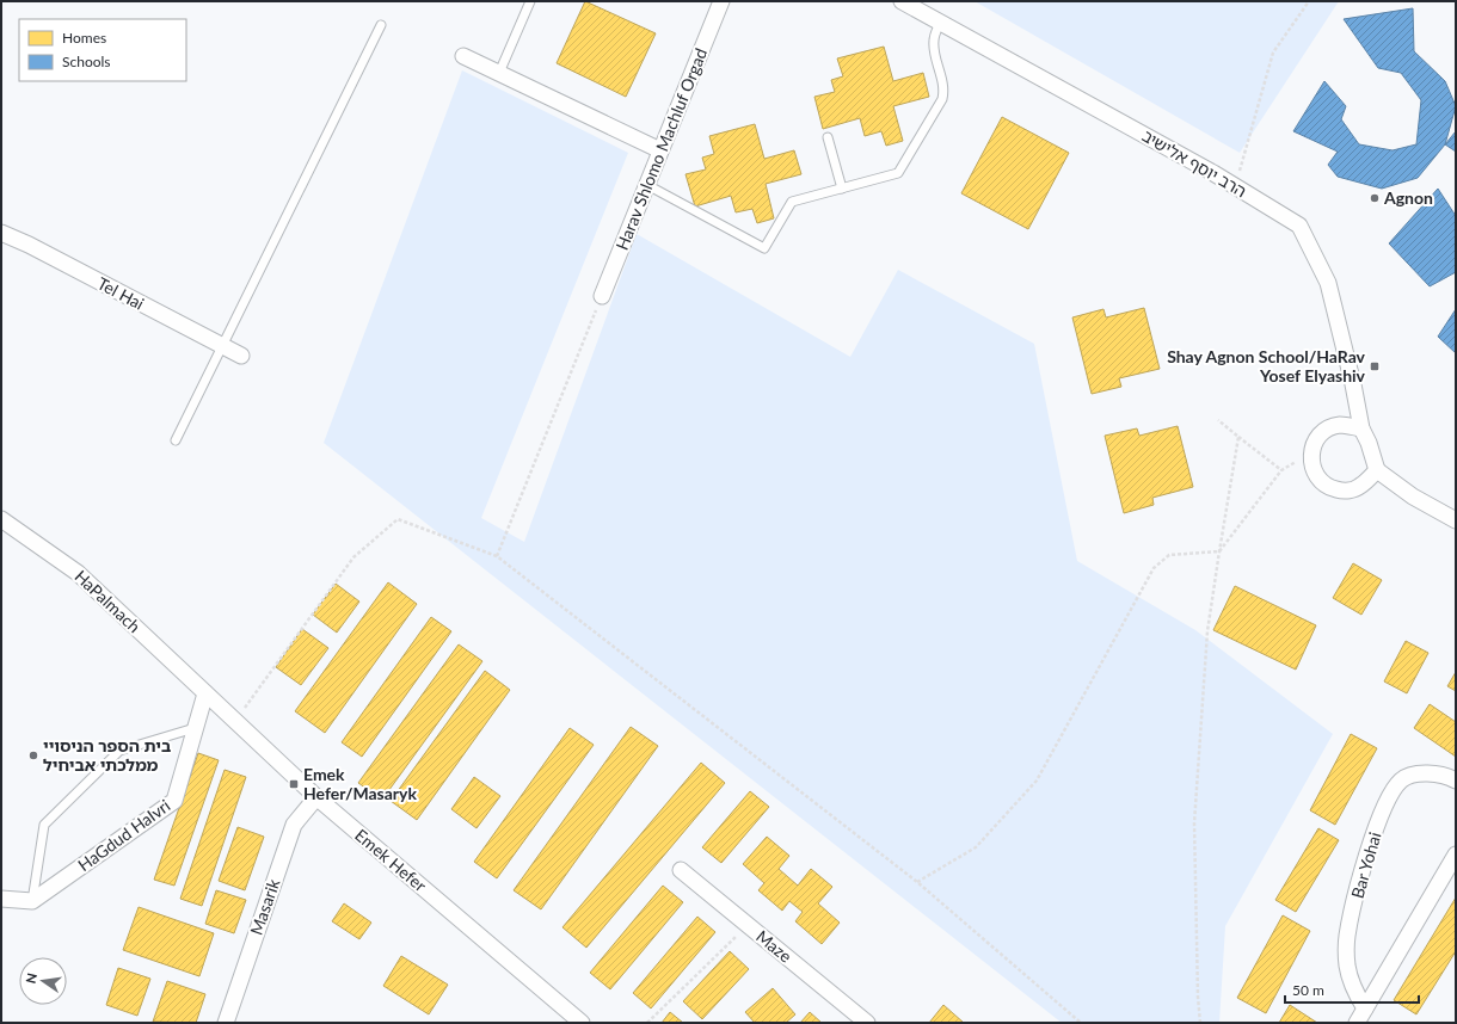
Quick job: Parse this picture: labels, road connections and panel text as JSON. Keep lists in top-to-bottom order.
{
  "streets": {
    "street": [
      "Harav Shlomo Machluf Orgad",
      "הרב יוסף אלישיב",
      "Tel Hai",
      "HaPalmach",
      "HaGdud HaIvri",
      "Emek Hefer",
      "Bar Yohai",
      "Masarik",
      "Maze"
    ]
  },
  "crossings": [
    ["HaPalmach", "HaGdud HaIvri"],
    ["HaPalmach", "Emek Hefer"],
    ["HaGdud HaIvri", "Emek Hefer"],
    ["Emek Hefer", "Masarik"]
  ],
  "places": {
    "other": ["Agnon", "בית הספר הניסויי ממלכתי אביחיל"],
    "transit": ["Shay Agnon School/HaRav Yosef Elyashiv", "Emek Hefer/Masaryk"]
  },
  "legend": ["Homes", "Schools"],
  "scale_bar": "50 m",
  "north": "left"
}
